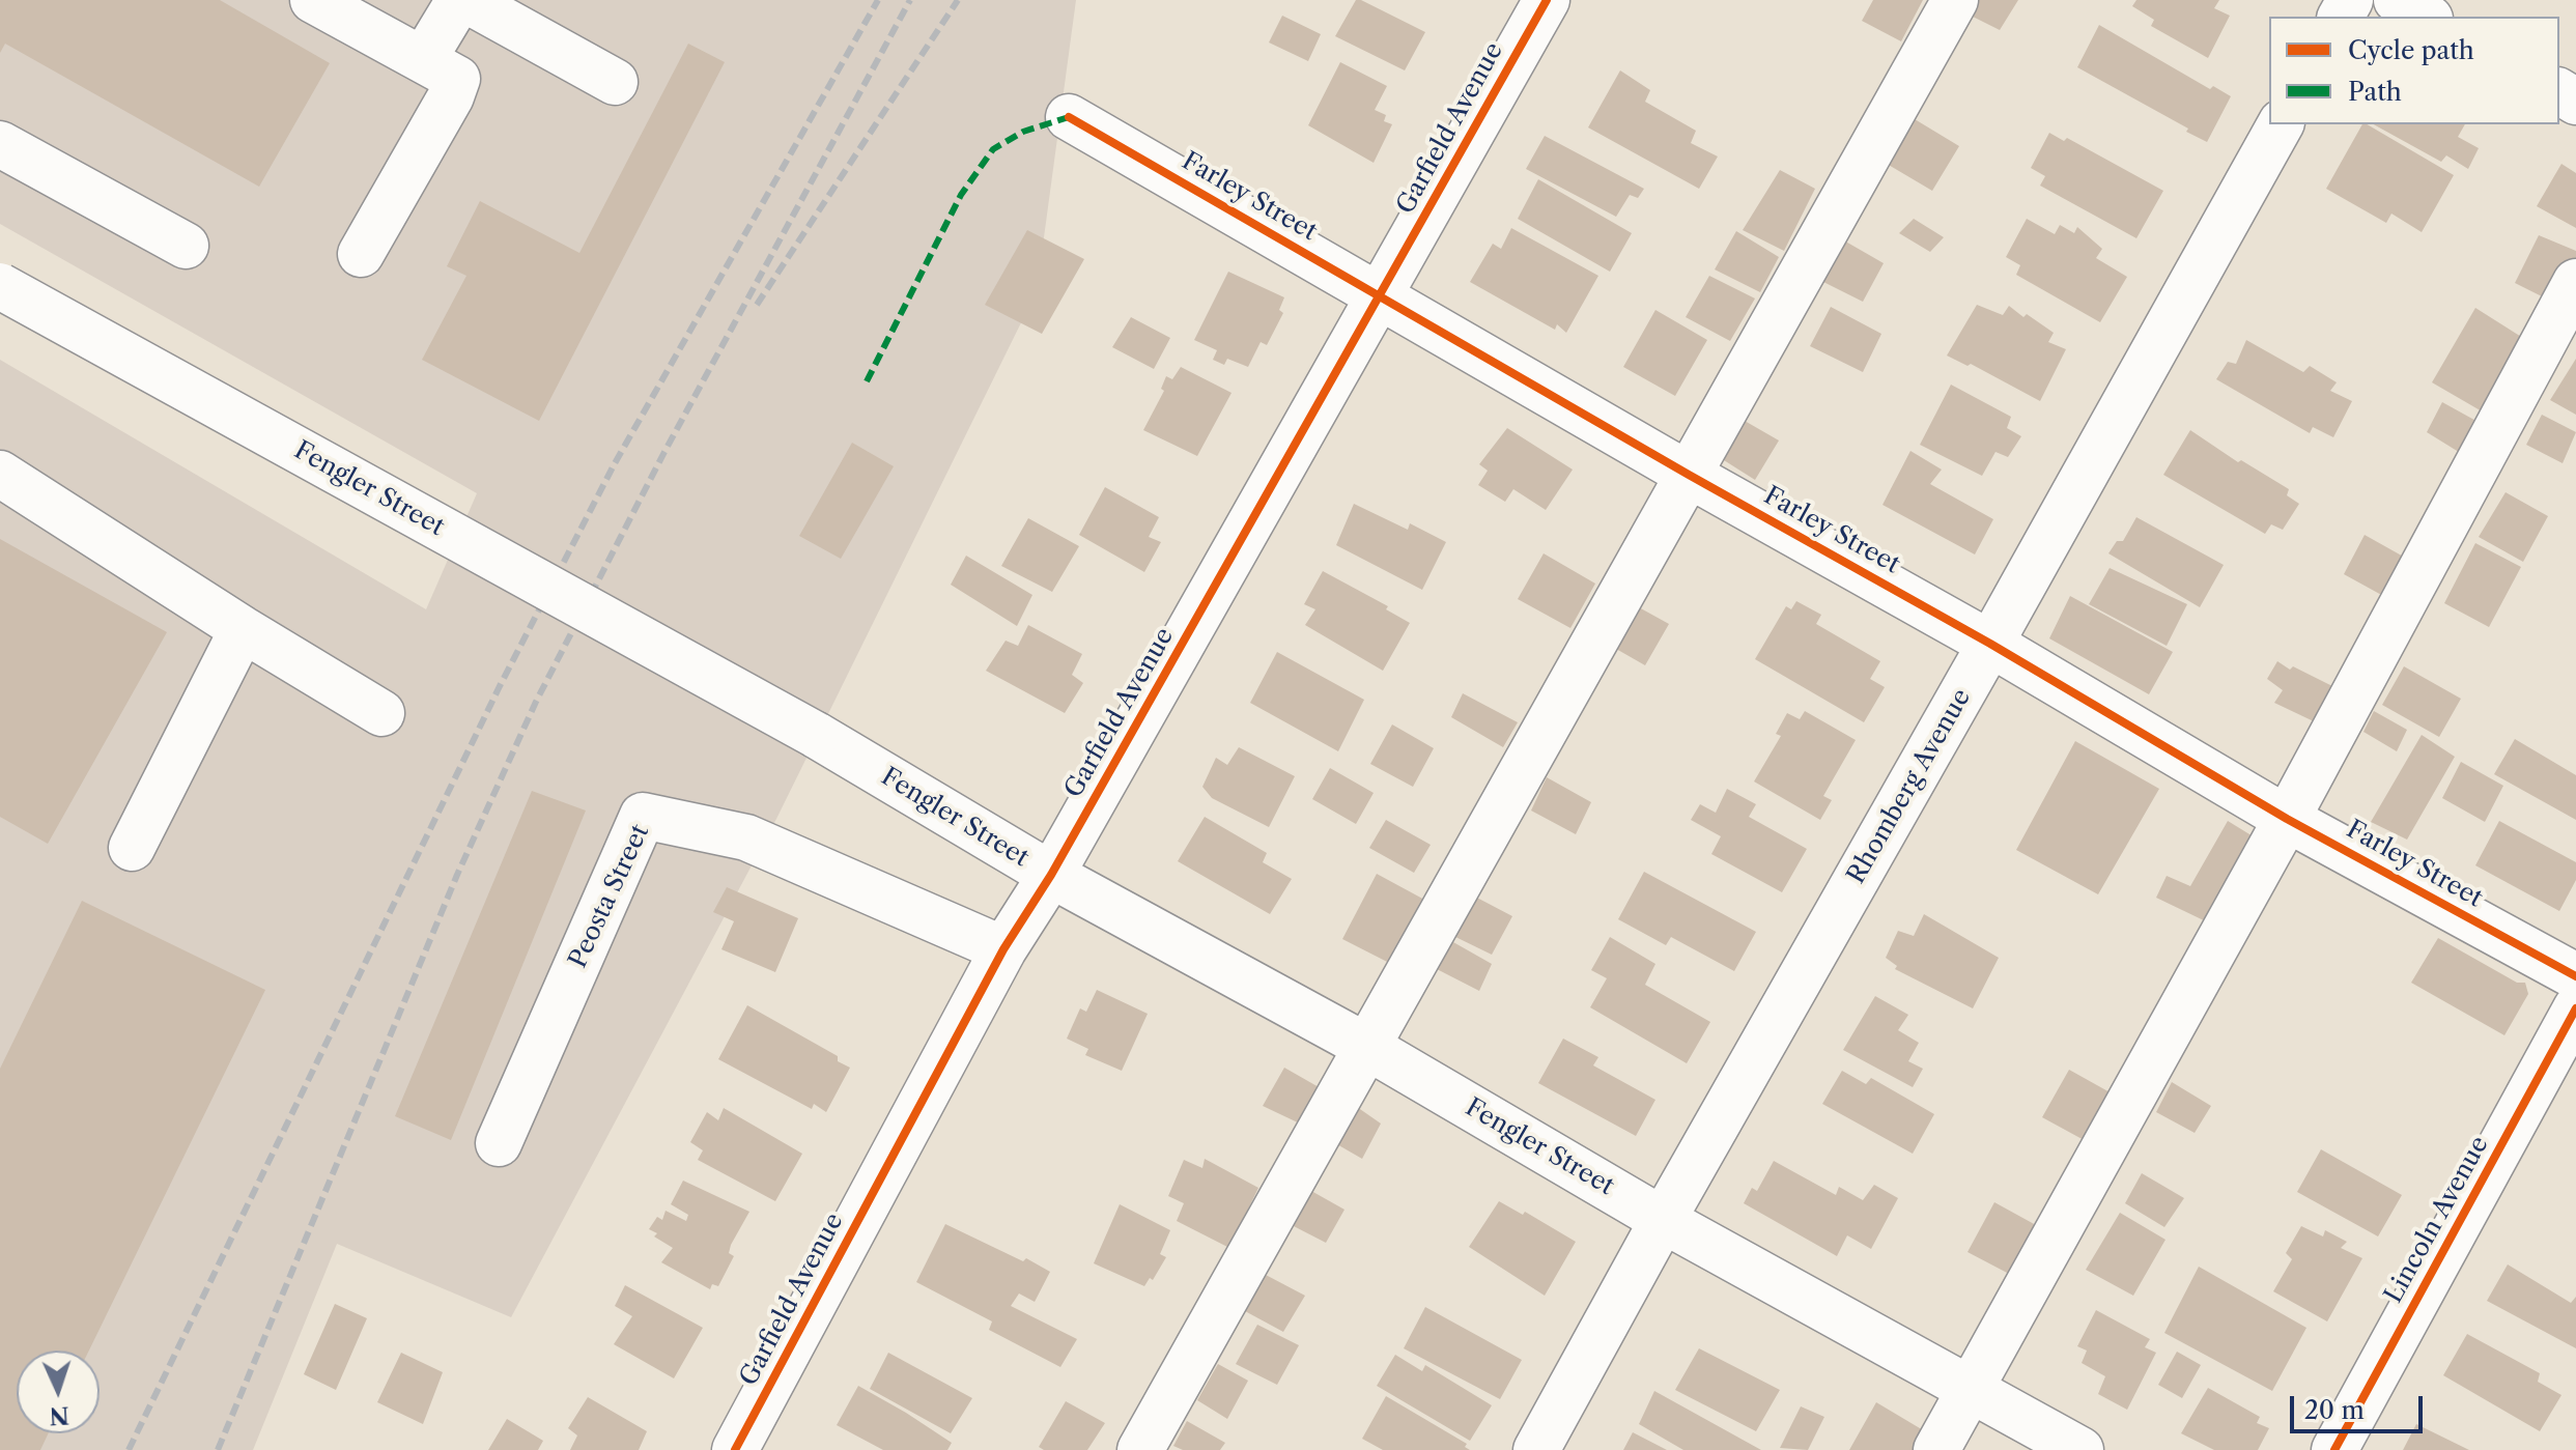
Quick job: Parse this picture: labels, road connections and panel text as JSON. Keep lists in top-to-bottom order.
{
  "streets": {
    "street": [
      "Garfield Avenue",
      "Farley Street",
      "Fengler Street",
      "Rhomberg Avenue",
      "Peosta Street",
      "Lincoln Avenue"
    ]
  },
  "crossings": [
    ["Garfield Avenue", "Farley Street"],
    ["Garfield Avenue", "Fengler Street"],
    ["Garfield Avenue", "Peosta Street"],
    ["Farley Street", "Rhomberg Avenue"],
    ["Fengler Street", "Rhomberg Avenue"]
  ],
  "legend": ["Cycle path", "Path"],
  "scale_bar": "20 m",
  "north": "bottom"
}
